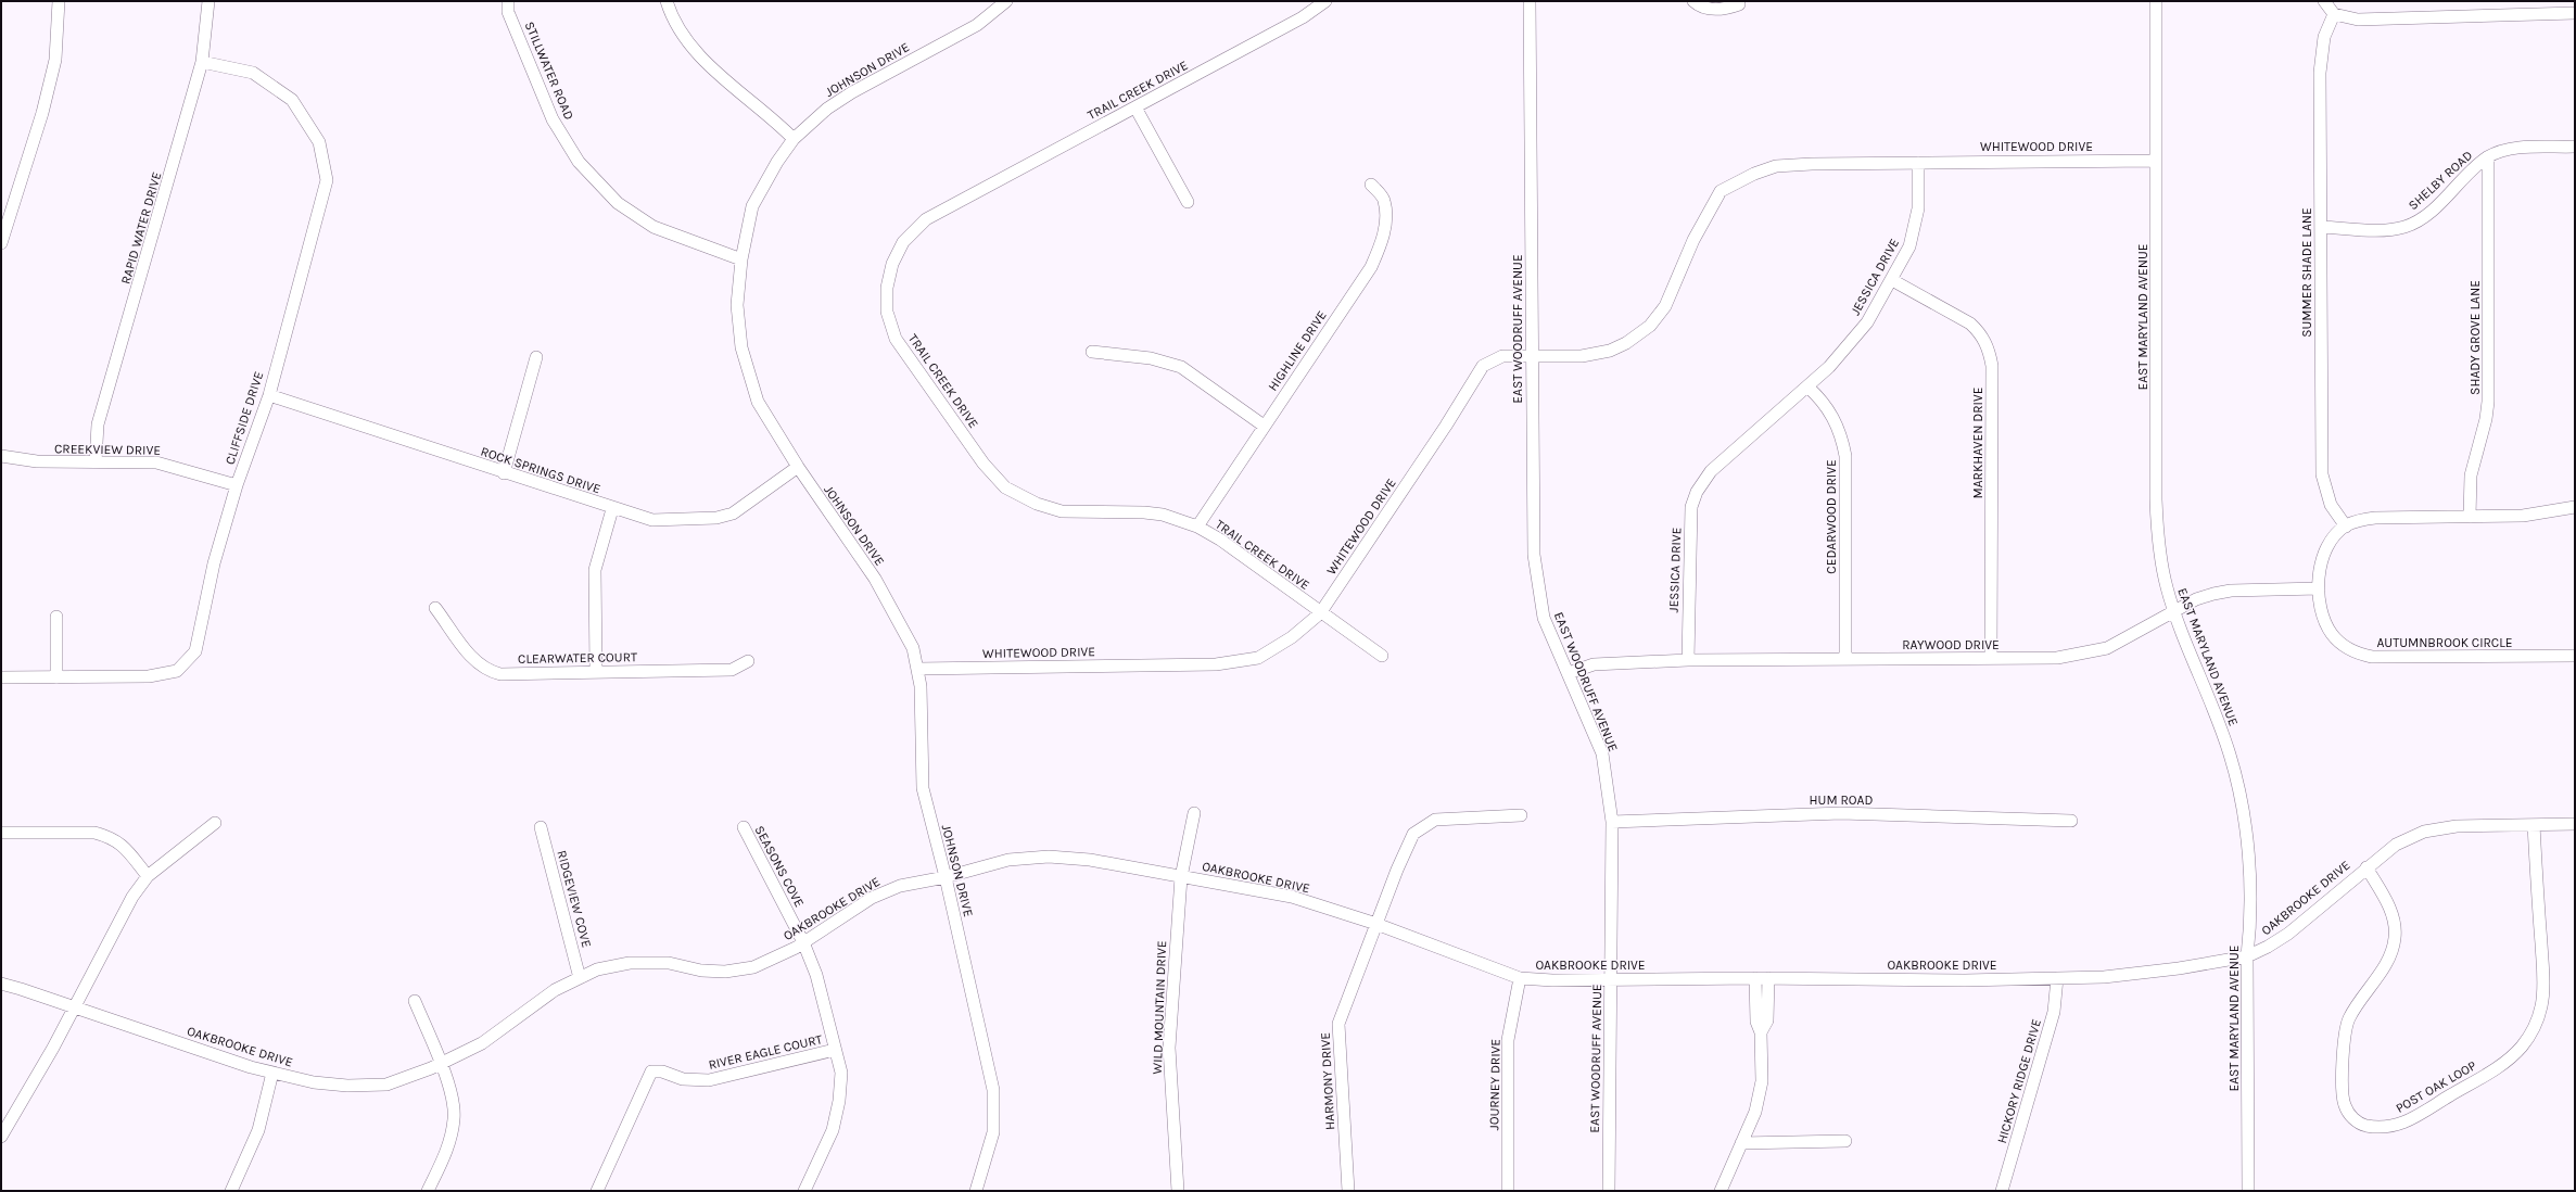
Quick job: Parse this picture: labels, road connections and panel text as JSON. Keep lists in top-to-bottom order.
{
  "streets": {
    "street": [
      "JOHNSON DRIVE",
      "STILLWATER ROAD",
      "TRAIL CREEK DRIVE",
      "WHITEWOOD DRIVE",
      "SHELBY ROAD",
      "RAPID WATER DRIVE",
      "SUMMER SHADE LANE",
      "JESSICA DRIVE",
      "EAST MARYLAND AVENUE",
      "EAST WOODRUFF AVENUE",
      "SHADY GROVE LANE",
      "HIGHLINE DRIVE",
      "CLIFFSIDE DRIVE",
      "MARKHAVEN DRIVE",
      "CREEKVIEW DRIVE",
      "ROCK SPRINGS DRIVE",
      "CEDARWOOD DRIVE",
      "AUTUMNBROOK CIRCLE",
      "RAYWOOD DRIVE",
      "CLEARWATER COURT",
      "HUM ROAD",
      "SEASONS COVE",
      "OAKBROOKE DRIVE",
      "RIDGEVIEW COVE",
      "WILD MOUNTAIN DRIVE",
      "RIVER EAGLE COURT",
      "HARMONY DRIVE",
      "HICKORY RIDGE DRIVE",
      "JOURNEY DRIVE",
      "POST OAK LOOP"
    ]
  },
  "crossings": [
    ["JOHNSON DRIVE", "STILLWATER ROAD"],
    ["JOHNSON DRIVE", "WHITEWOOD DRIVE"],
    ["JOHNSON DRIVE", "ROCK SPRINGS DRIVE"],
    ["JOHNSON DRIVE", "OAKBROOKE DRIVE"],
    ["TRAIL CREEK DRIVE", "WHITEWOOD DRIVE"],
    ["TRAIL CREEK DRIVE", "HIGHLINE DRIVE"],
    ["WHITEWOOD DRIVE", "JESSICA DRIVE"],
    ["WHITEWOOD DRIVE", "EAST MARYLAND AVENUE"],
    ["WHITEWOOD DRIVE", "EAST WOODRUFF AVENUE"],
    ["SHELBY ROAD", "SUMMER SHADE LANE"],
    ["SHELBY ROAD", "SHADY GROVE LANE"],
    ["RAPID WATER DRIVE", "CLIFFSIDE DRIVE"],
    ["RAPID WATER DRIVE", "CREEKVIEW DRIVE"],
    ["SUMMER SHADE LANE", "AUTUMNBROOK CIRCLE"],
    ["JESSICA DRIVE", "MARKHAVEN DRIVE"],
    ["JESSICA DRIVE", "CEDARWOOD DRIVE"],
    ["JESSICA DRIVE", "RAYWOOD DRIVE"],
    ["EAST MARYLAND AVENUE", "RAYWOOD DRIVE"],
    ["EAST MARYLAND AVENUE", "OAKBROOKE DRIVE"],
    ["EAST WOODRUFF AVENUE", "RAYWOOD DRIVE"],
    ["EAST WOODRUFF AVENUE", "HUM ROAD"],
    ["EAST WOODRUFF AVENUE", "OAKBROOKE DRIVE"],
    ["CLIFFSIDE DRIVE", "CREEKVIEW DRIVE"],
    ["CLIFFSIDE DRIVE", "ROCK SPRINGS DRIVE"],
    ["MARKHAVEN DRIVE", "RAYWOOD DRIVE"],
    ["CEDARWOOD DRIVE", "RAYWOOD DRIVE"],
    ["AUTUMNBROOK CIRCLE", "RAYWOOD DRIVE"],
    ["SEASONS COVE", "OAKBROOKE DRIVE"],
    ["SEASONS COVE", "RIVER EAGLE COURT"],
    ["OAKBROOKE DRIVE", "RIDGEVIEW COVE"],
    ["OAKBROOKE DRIVE", "WILD MOUNTAIN DRIVE"],
    ["OAKBROOKE DRIVE", "HARMONY DRIVE"],
    ["OAKBROOKE DRIVE", "HICKORY RIDGE DRIVE"],
    ["OAKBROOKE DRIVE", "JOURNEY DRIVE"],
    ["OAKBROOKE DRIVE", "POST OAK LOOP"]
  ]
}
